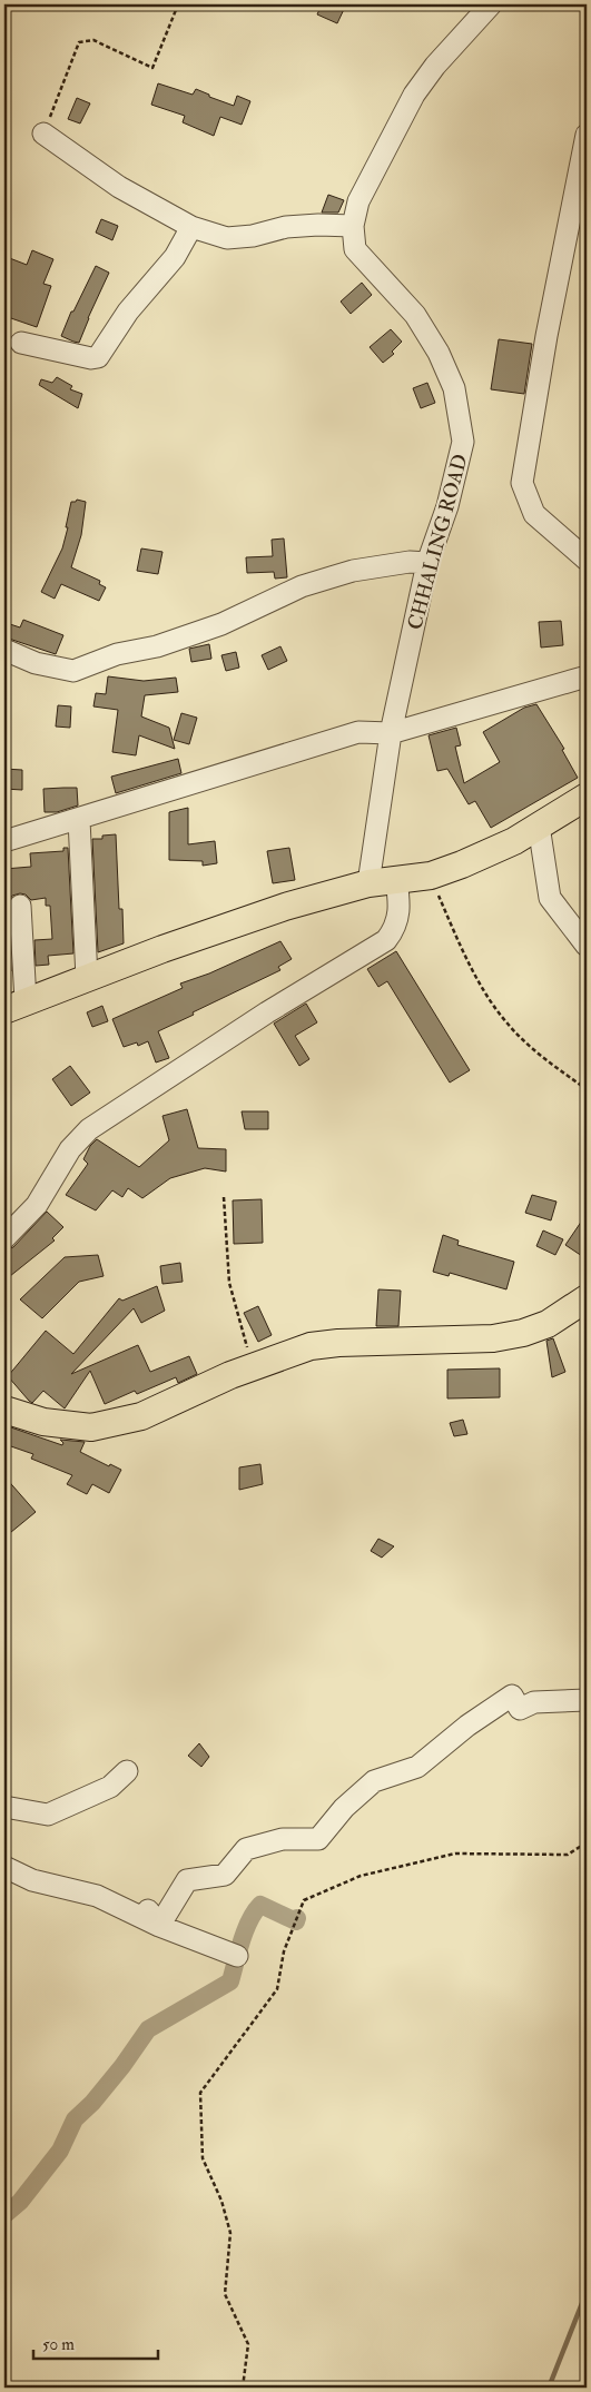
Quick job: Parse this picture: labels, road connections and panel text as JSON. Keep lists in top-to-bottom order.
{
  "streets": {
    "street": ["CHHALING ROAD"]
  },
  "scale_bar": "50 m"
}
